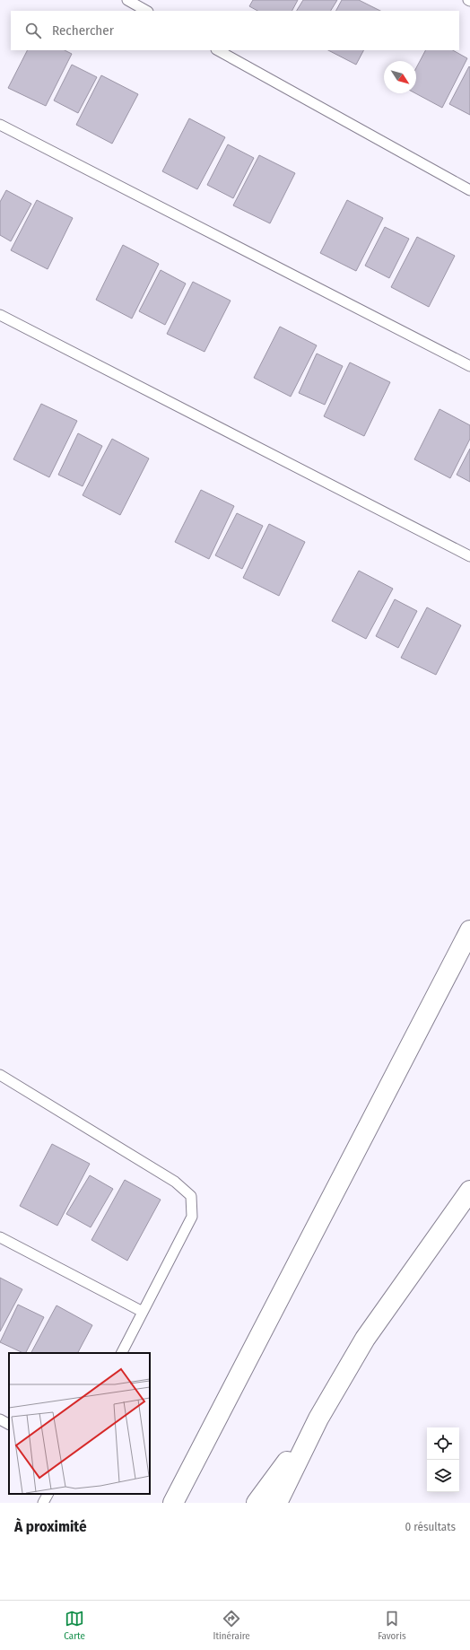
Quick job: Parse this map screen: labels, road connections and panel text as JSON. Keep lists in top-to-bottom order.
{
  "north": "bottom right",
  "page": {
    "search": "Rechercher",
    "heading": ["À proximité", "0 résultats"],
    "nav": ["Carte", "Itinéraire", "Favoris"]
  }
}
